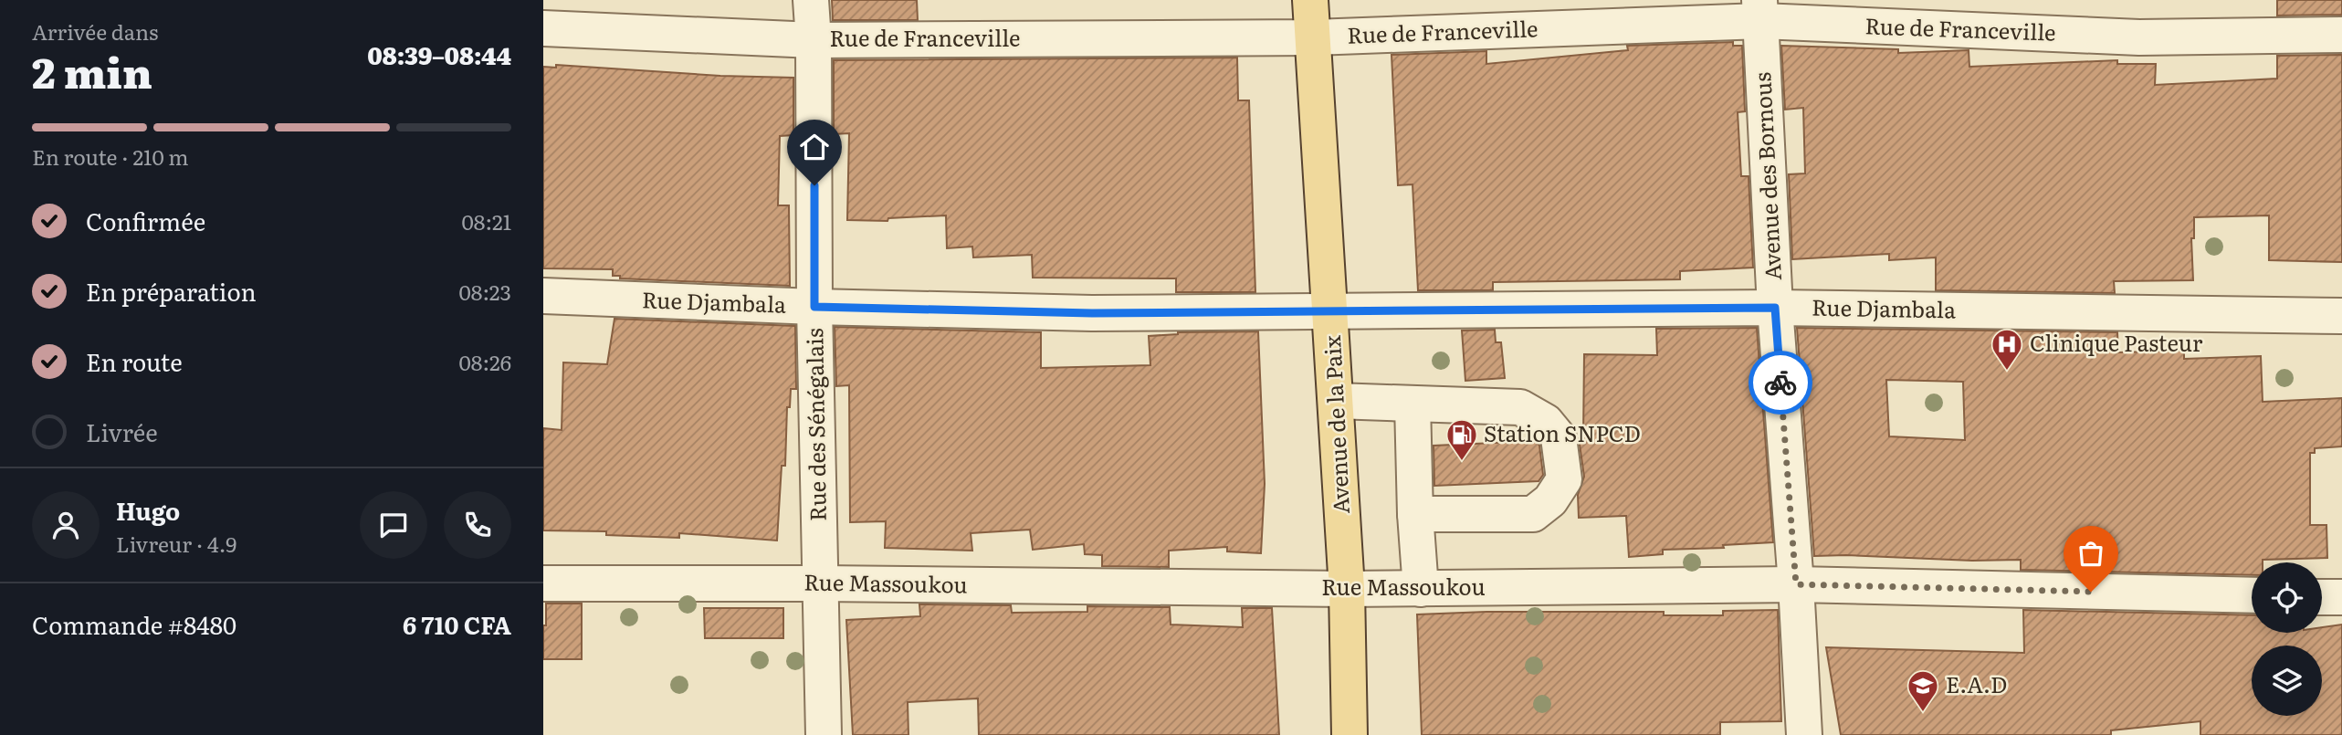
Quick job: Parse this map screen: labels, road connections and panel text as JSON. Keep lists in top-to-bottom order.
{
  "streets": {
    "main road": ["Avenue de la Paix"],
    "street": [
      "Rue de Franceville",
      "Avenue des Bornous",
      "Rue Djambala",
      "Rue des Sénégalais",
      "Rue Massoukou"
    ]
  },
  "crossings": [
    ["Rue de Franceville", "Avenue des Bornous"],
    ["Rue de Franceville", "Rue des Sénégalais"],
    ["Rue de Franceville", "Avenue de la Paix"],
    ["Avenue des Bornous", "Rue Djambala"],
    ["Avenue des Bornous", "Rue Massoukou"],
    ["Rue Djambala", "Rue des Sénégalais"],
    ["Rue Djambala", "Avenue de la Paix"],
    ["Rue des Sénégalais", "Rue Massoukou"],
    ["Avenue de la Paix", "Rue Massoukou"]
  ],
  "places": {
    "hospital": ["Clinique Pasteur"],
    "fuel station": ["Station SNPCD"],
    "school or university": ["E.A.D"]
  },
  "page": {
    "heading": ["2 min", "Arrivée dans", "08:39–08:44"],
    "panel": [
      "Hugo",
      "Livreur · 4.9",
      "Commande #8480",
      "6 710 CFA"
    ],
    "bar": "En route · 210 m",
    "list": [
      ["Confirmée", "08:21"],
      ["En préparation", "08:23"],
      ["En route", "08:26"],
      "Livrée"
    ]
  }
}
